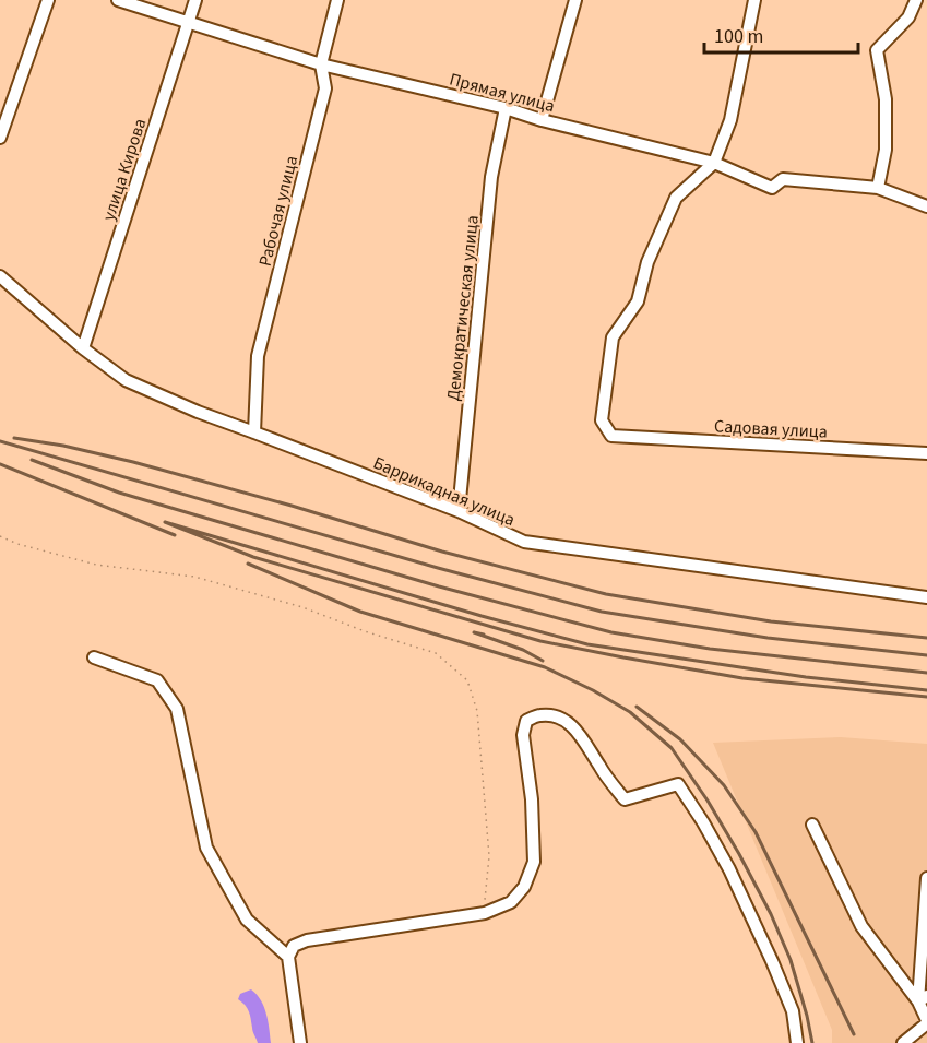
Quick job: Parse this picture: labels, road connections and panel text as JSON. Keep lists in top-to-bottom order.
{
  "streets": {
    "street": [
      "Прямая улица",
      "улица Кирова",
      "Рабочая улица",
      "Демократическая улица",
      "Садовая улица",
      "Баррикадная улица"
    ]
  },
  "crossings": [
    ["Прямая улица", "улица Кирова"],
    ["Прямая улица", "Рабочая улица"],
    ["Прямая улица", "Демократическая улица"],
    ["Прямая улица", "Садовая улица"],
    ["улица Кирова", "Баррикадная улица"],
    ["Рабочая улица", "Баррикадная улица"],
    ["Демократическая улица", "Баррикадная улица"]
  ],
  "scale_bar": "100 m"
}
